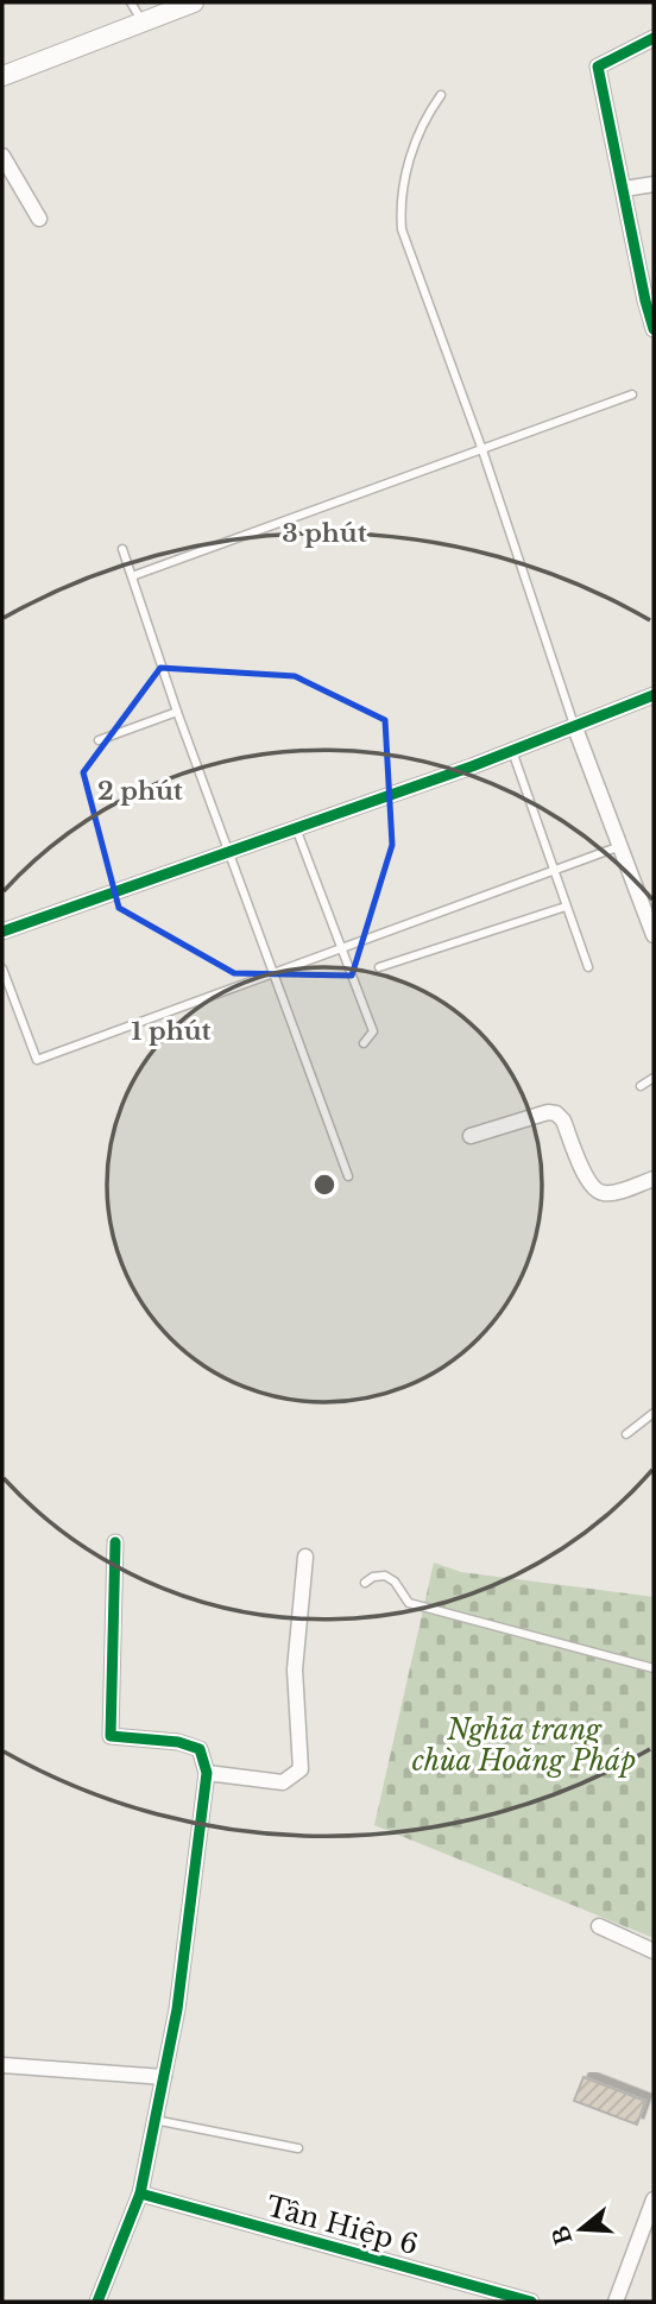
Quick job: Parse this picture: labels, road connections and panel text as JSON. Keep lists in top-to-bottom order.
{
  "streets": {
    "street": ["Tân Hiệp 6"]
  },
  "parks": ["Nghĩa trang chùa Hoằng Pháp"],
  "north": "left",
  "rings": ["3 phút", "2 phút", "1 phút"]
}
